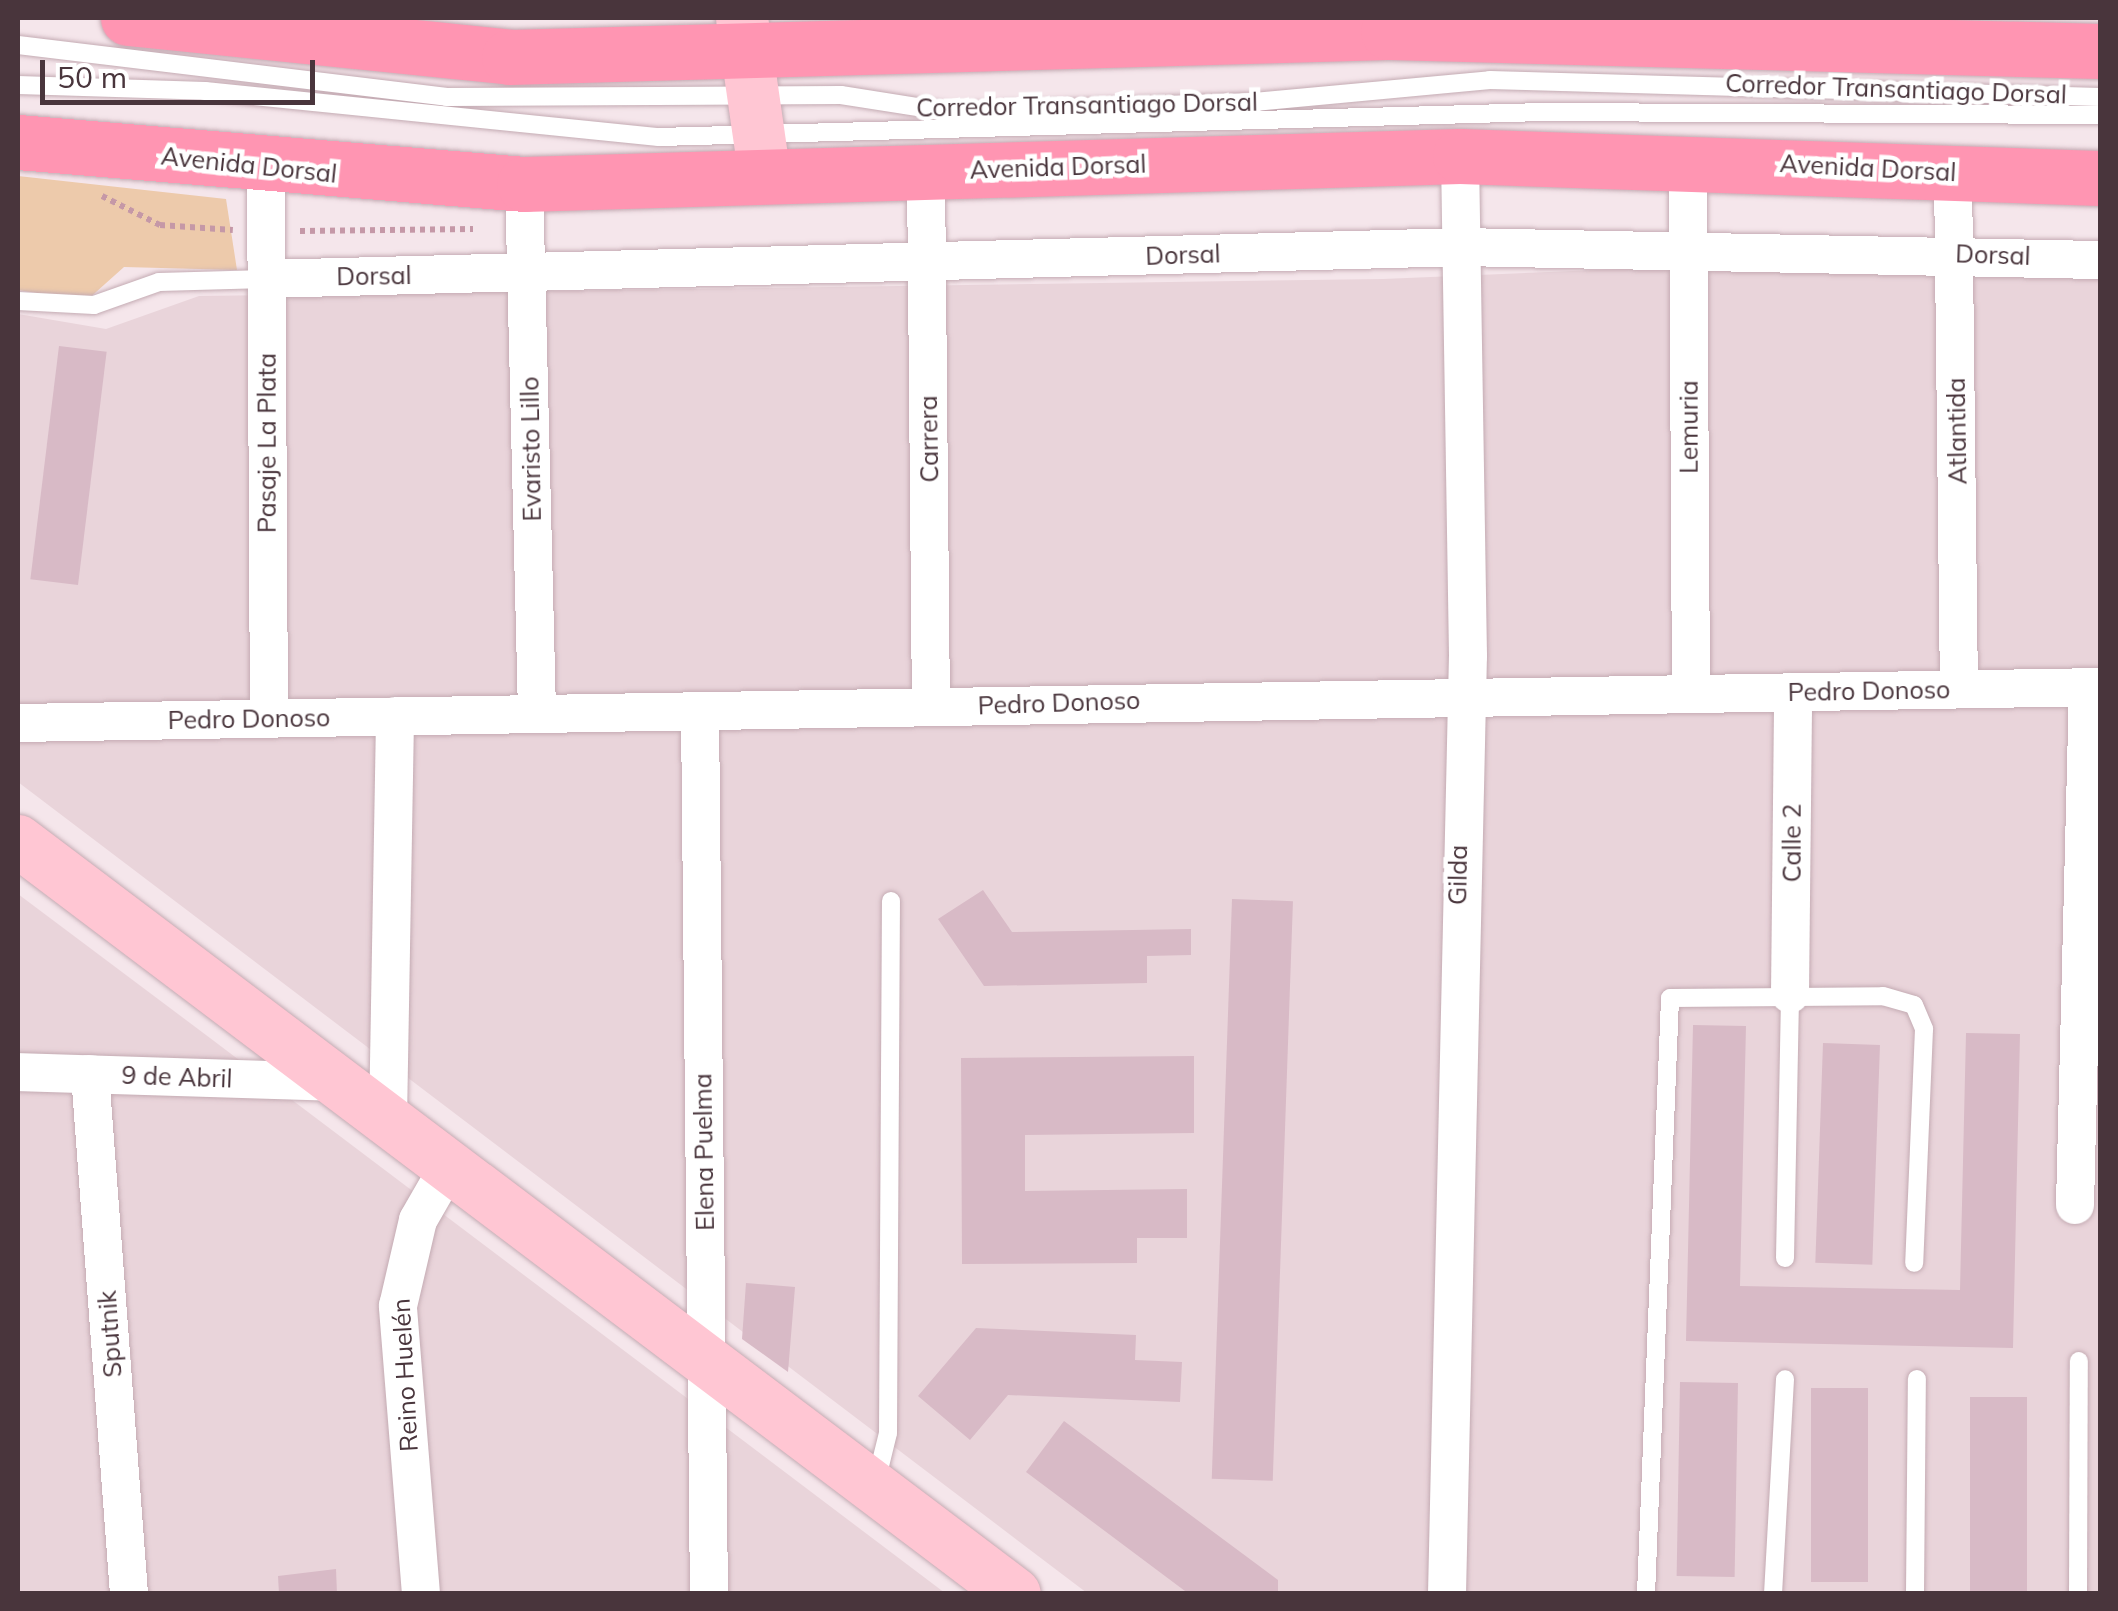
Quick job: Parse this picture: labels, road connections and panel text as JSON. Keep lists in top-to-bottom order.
{
  "streets": {
    "main road": ["Avenida Dorsal"],
    "street": [
      "Dorsal",
      "Lemuria",
      "Atlantida",
      "Carrera",
      "Pasaje La Plata",
      "Evaristo Lillo",
      "Pedro Donoso",
      "Calle 2",
      "Gilda",
      "9 de Abril",
      "Elena Puelma",
      "Sputnik",
      "Reino Huelén"
    ],
    "lane": ["Corredor Transantiago Dorsal"]
  },
  "crossings": [
    ["Corredor Transantiago Dorsal", "Avenida Dorsal"],
    ["Avenida Dorsal", "Lemuria"],
    ["Avenida Dorsal", "Atlantida"],
    ["Avenida Dorsal", "Carrera"],
    ["Avenida Dorsal", "Pasaje La Plata"],
    ["Avenida Dorsal", "Evaristo Lillo"],
    ["Avenida Dorsal", "Gilda"],
    ["Dorsal", "Lemuria"],
    ["Dorsal", "Atlantida"],
    ["Dorsal", "Carrera"],
    ["Dorsal", "Pasaje La Plata"],
    ["Dorsal", "Evaristo Lillo"],
    ["Dorsal", "Gilda"],
    ["Lemuria", "Pedro Donoso"],
    ["Atlantida", "Pedro Donoso"],
    ["Carrera", "Pedro Donoso"],
    ["Pasaje La Plata", "Pedro Donoso"],
    ["Evaristo Lillo", "Pedro Donoso"],
    ["Pedro Donoso", "Calle 2"],
    ["Pedro Donoso", "Gilda"],
    ["Pedro Donoso", "Elena Puelma"],
    ["9 de Abril", "Sputnik"]
  ],
  "scale_bar": "50 m"
}
